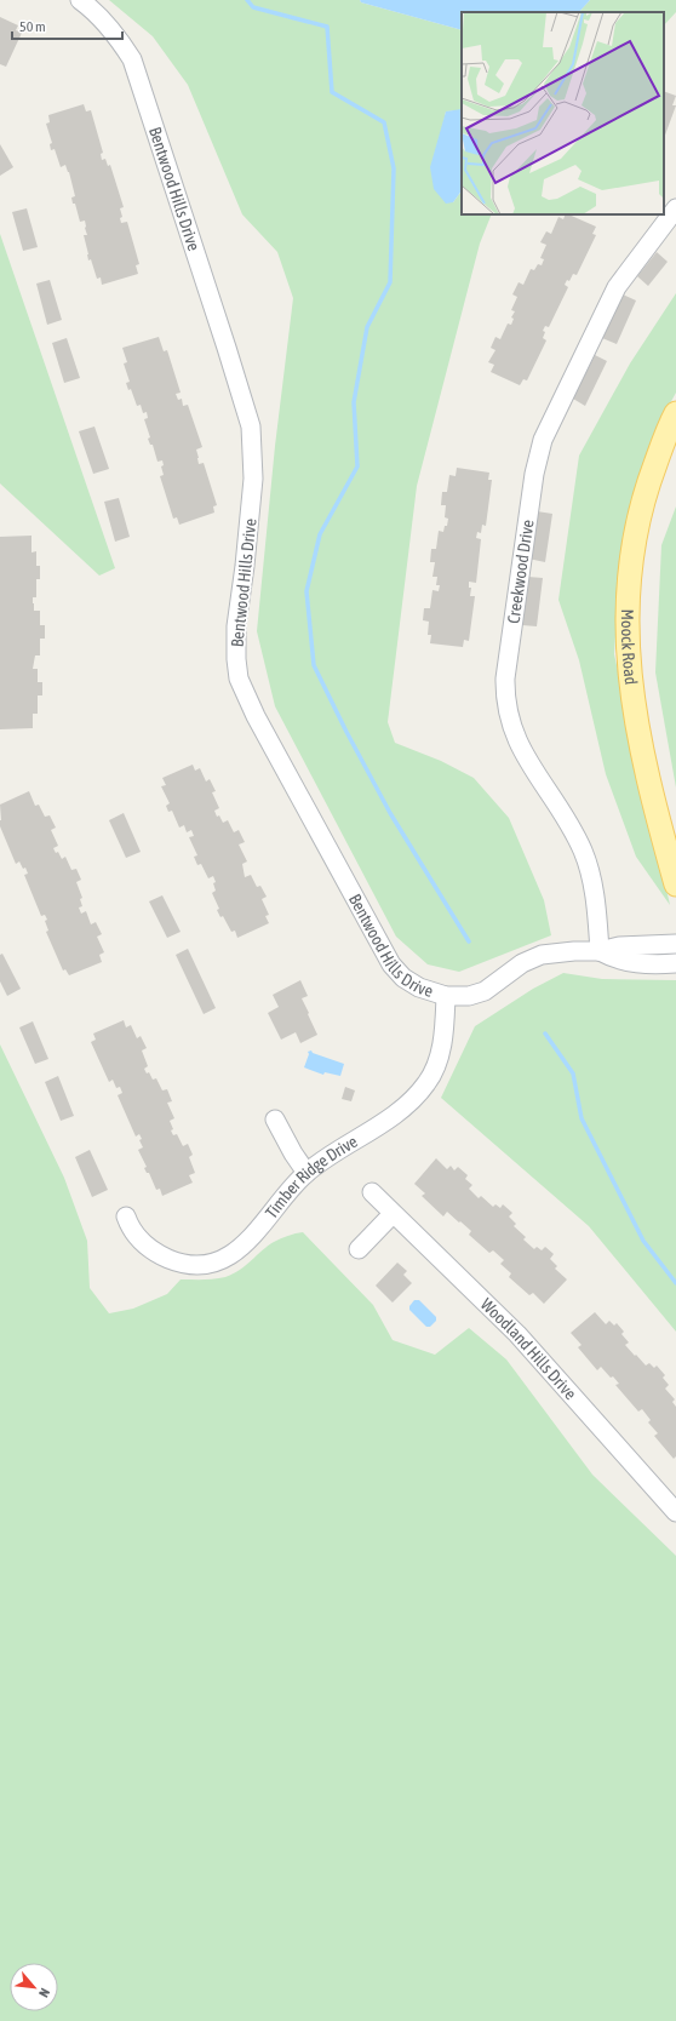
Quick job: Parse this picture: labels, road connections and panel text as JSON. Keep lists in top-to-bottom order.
{
  "streets": {
    "main road": ["Moock Road"],
    "street": [
      "Bentwood Hills Drive",
      "Creekwood Drive",
      "Timber Ridge Drive",
      "Woodland Hills Drive"
    ]
  },
  "crossings": [
    ["Bentwood Hills Drive", "Creekwood Drive"],
    ["Bentwood Hills Drive", "Timber Ridge Drive"]
  ],
  "scale_bar": "50 m",
  "north": "bottom right"
}
